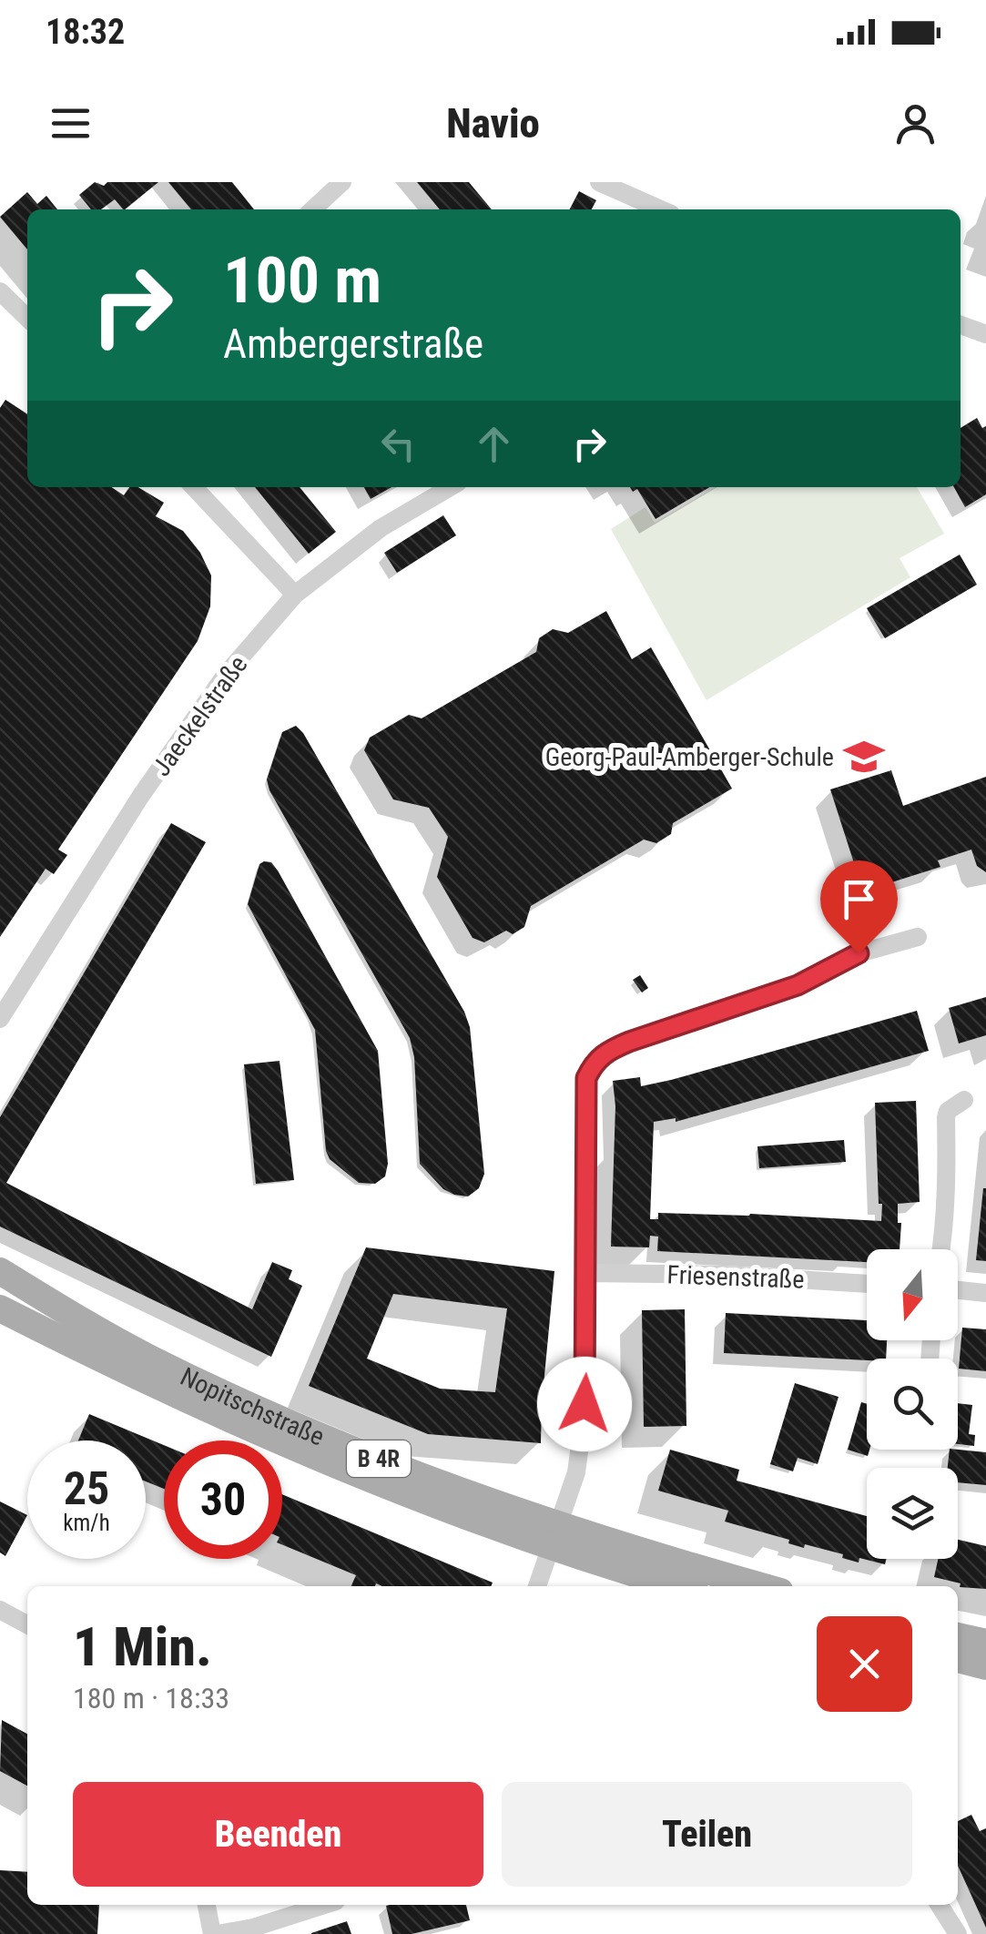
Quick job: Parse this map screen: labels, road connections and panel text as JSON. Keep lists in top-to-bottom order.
{
  "streets": {
    "main road": ["Nopitschstraße", "B 4R"],
    "street": ["Jaeckelstraße", "Friesenstraße"]
  },
  "places": {
    "school or university": ["Georg-Paul-Amberger-Schule"]
  },
  "north": "bottom",
  "page": {
    "status": "18:32",
    "header": "Navio",
    "turn": ["100 m", "Ambergerstraße"],
    "speed": "25 km/h",
    "limit": "30",
    "heading": ["1 Min.", "180 m · 18:33"],
    "buttons": ["Beenden", "Teilen"]
  }
}
